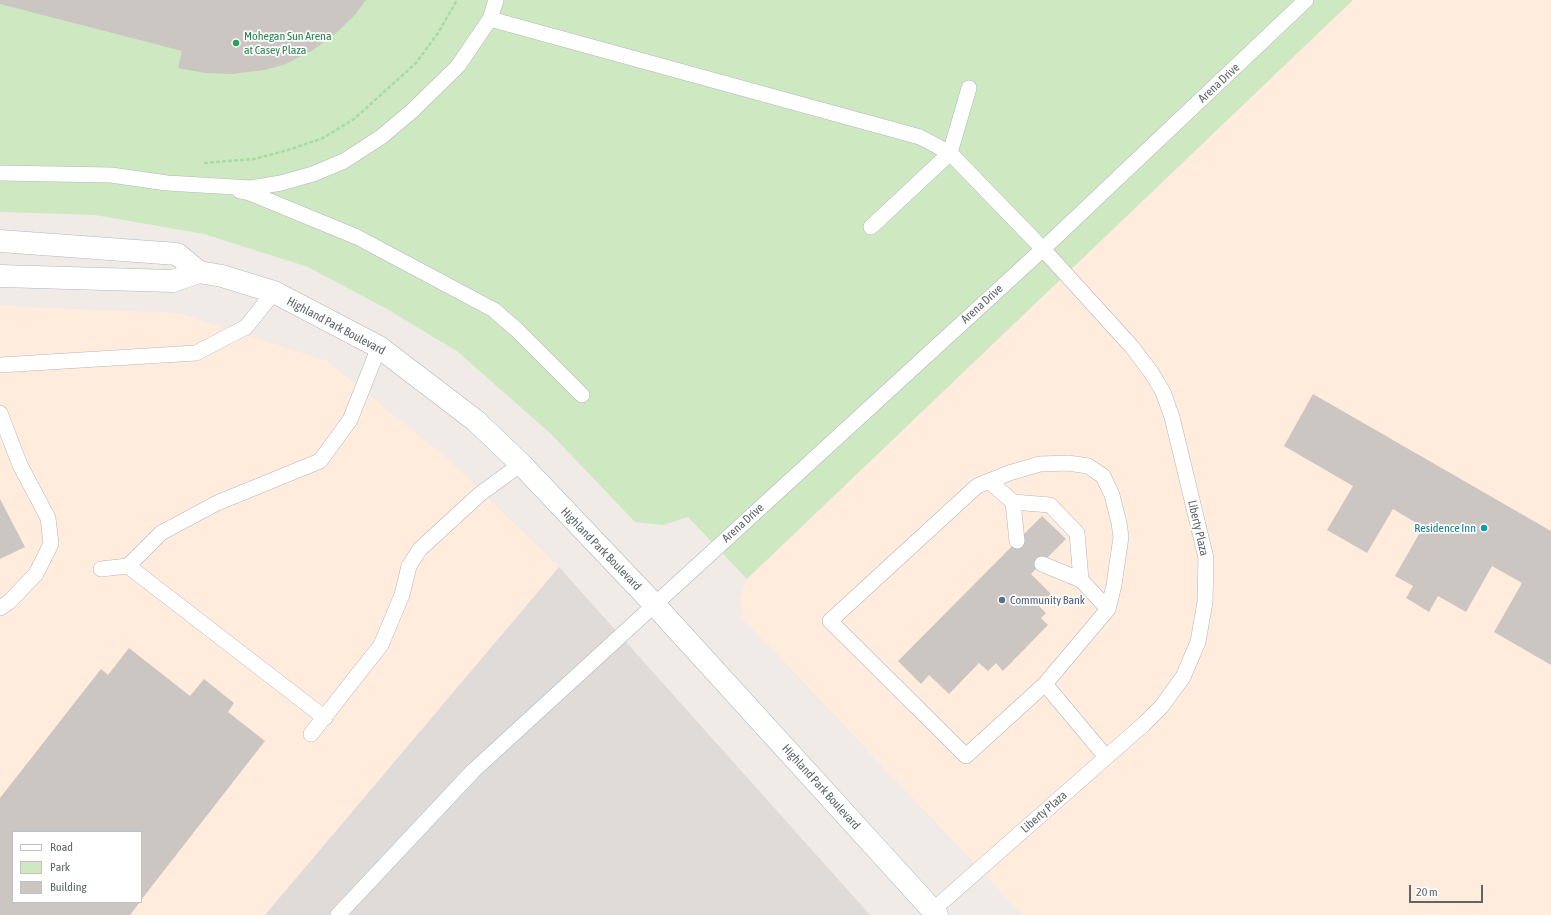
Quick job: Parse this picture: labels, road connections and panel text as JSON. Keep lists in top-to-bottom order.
{
  "streets": {
    "main road": ["Highland Park Boulevard"],
    "lane": ["Arena Drive", "Liberty Plaza"]
  },
  "crossings": [
    ["Arena Drive", "Highland Park Boulevard"],
    ["Arena Drive", "Liberty Plaza"],
    ["Highland Park Boulevard", "Liberty Plaza"]
  ],
  "places": ["Mohegan Sun Arena at Casey Plaza", "Residence Inn", "Community Bank"],
  "legend": ["Road", "Park", "Building"],
  "scale_bar": "20 m"
}
